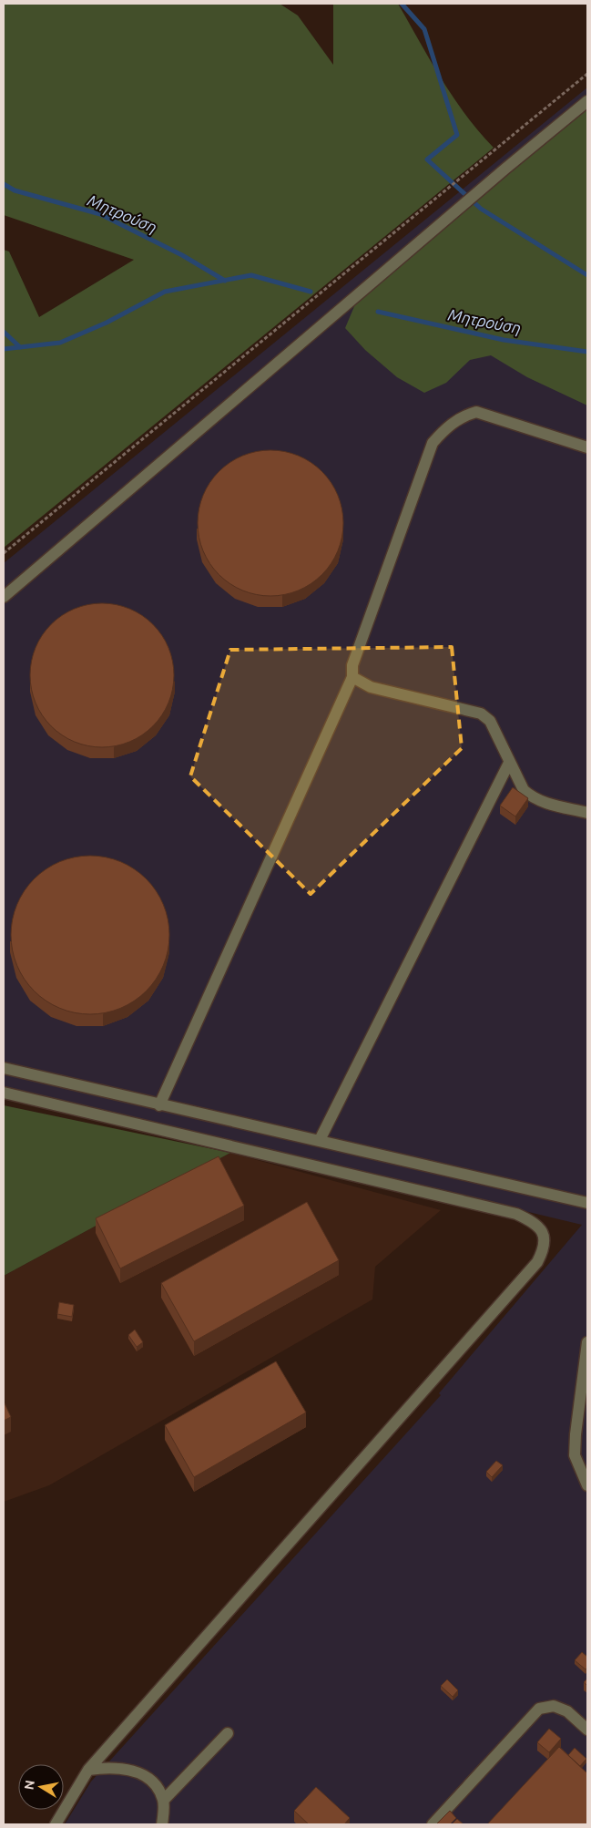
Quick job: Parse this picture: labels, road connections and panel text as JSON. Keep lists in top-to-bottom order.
{
  "water": ["Μητρούση"],
  "north": "left"
}
